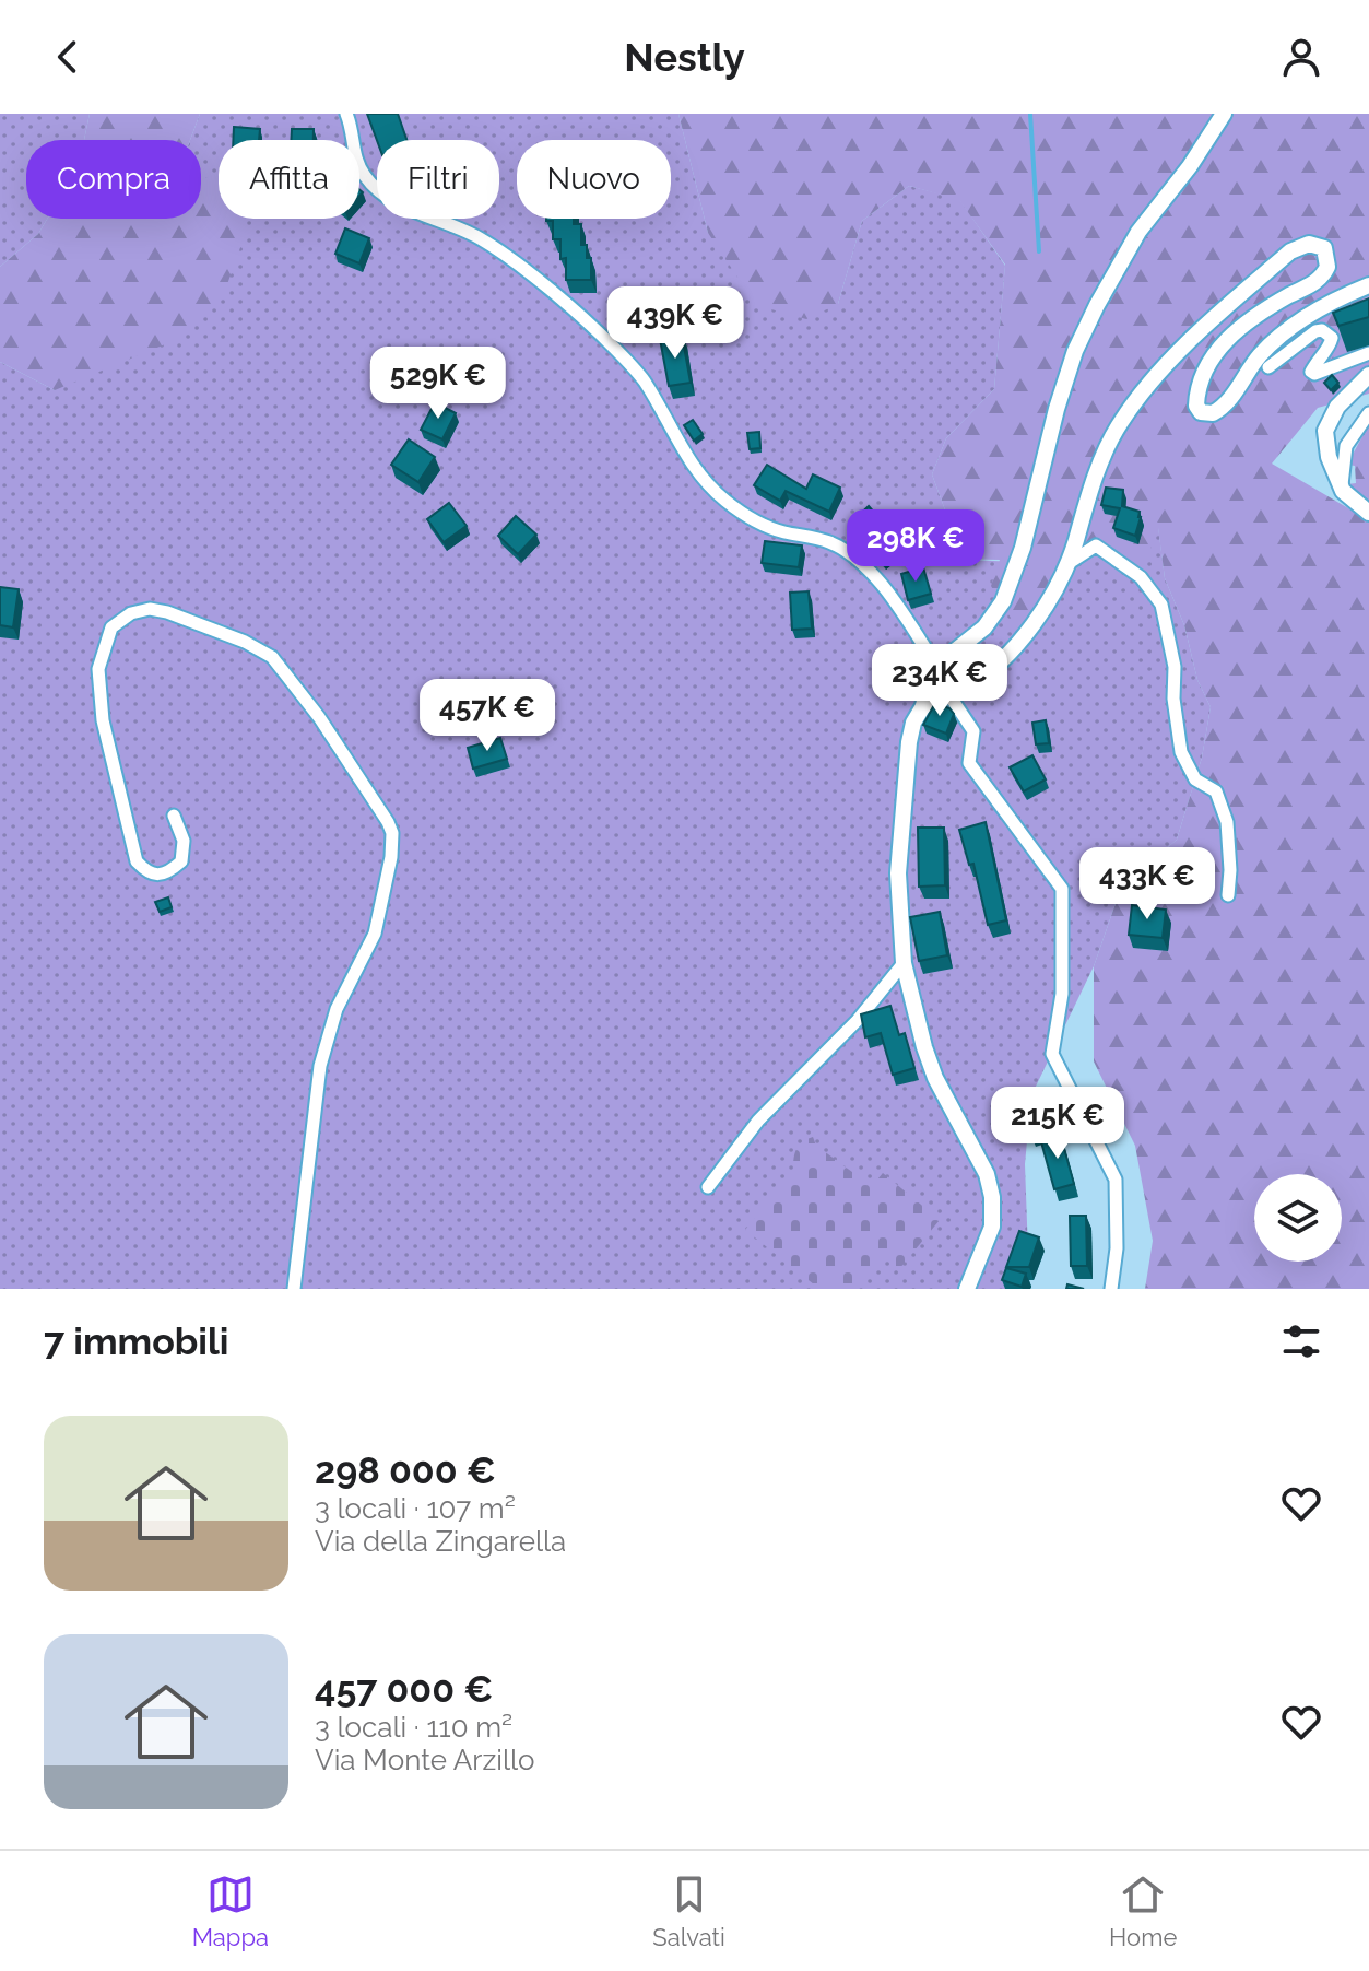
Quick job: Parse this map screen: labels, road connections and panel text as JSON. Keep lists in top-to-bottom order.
{
  "page": {
    "header": "Nestly",
    "chip": [
      "Compra",
      "Affitta",
      "Filtri",
      "Nuovo"
    ],
    "price": [
      "439K €",
      "529K €",
      "298K €",
      "234K €",
      "457K €",
      "433K €",
      "215K €"
    ],
    "heading": "7 immobili",
    "list": [
      {
        "name": "298 000 €",
        "note": "3 locali · 107 m² · Via della Zingarella"
      },
      {
        "name": "457 000 €",
        "note": "3 locali · 110 m² · Via Monte Arzillo"
      }
    ],
    "tabs": ["Mappa", "Salvati", "Home"]
  }
}
